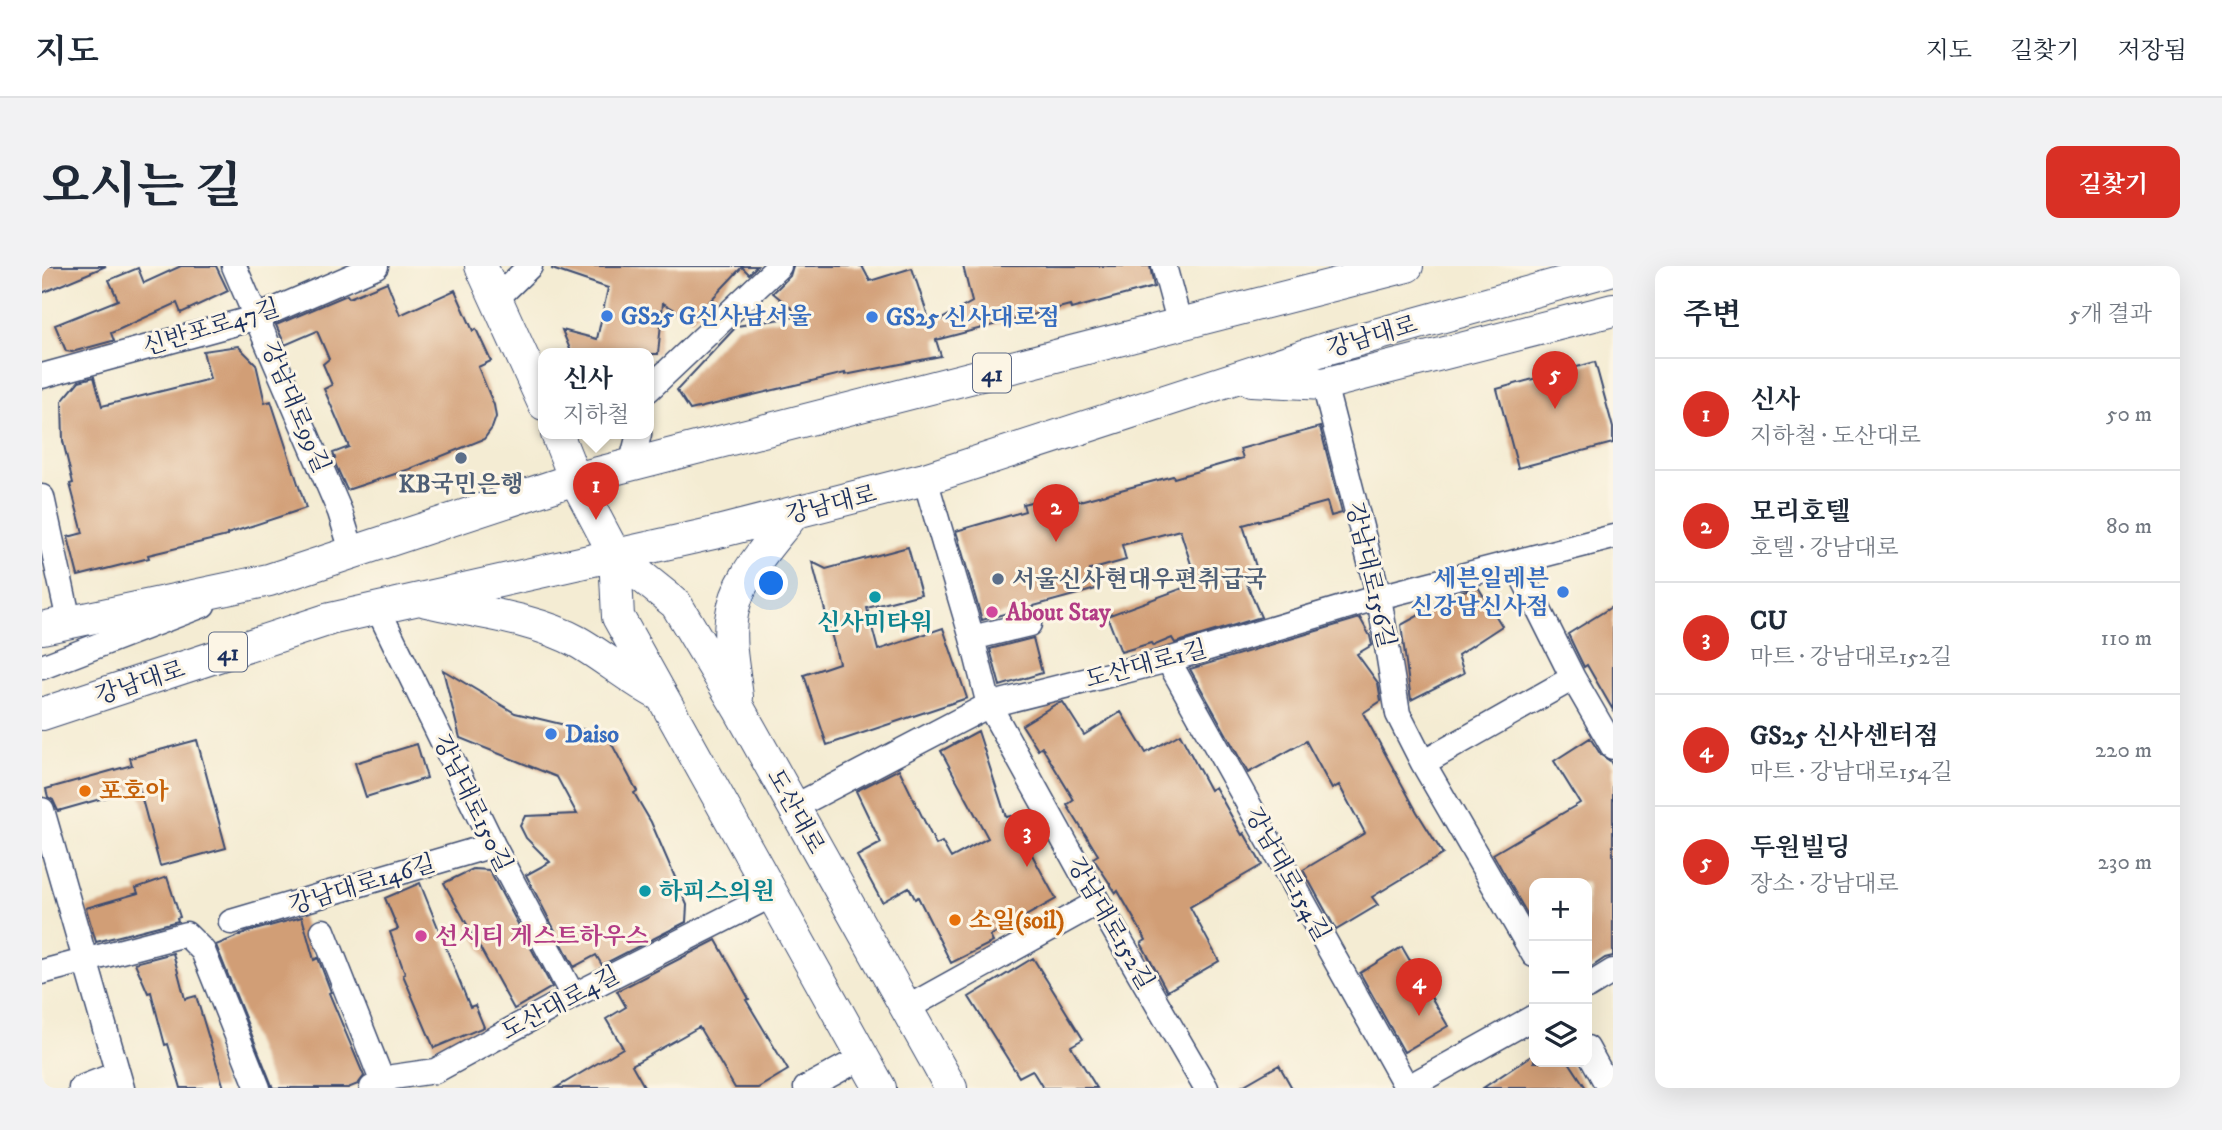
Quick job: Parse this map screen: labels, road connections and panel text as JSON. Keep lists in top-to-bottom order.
{
  "streets": {
    "main road": ["강남대로", "41", "도산대로"],
    "street": [
      "신반포로47길",
      "강남대로99길",
      "강남대로156길",
      "도산대로1길",
      "강남대로150길",
      "강남대로154길",
      "강남대로146길",
      "강남대로152길",
      "도산대로4길"
    ]
  },
  "crossings": [
    ["신반포로47길", "강남대로99길"],
    ["강남대로", "강남대로150길"],
    ["강남대로", "도산대로"],
    ["강남대로", "강남대로152길"],
    ["41", "강남대로99길"],
    ["41", "도산대로"],
    ["강남대로156길", "도산대로1길"],
    ["도산대로1길", "도산대로"],
    ["도산대로1길", "강남대로154길"],
    ["도산대로1길", "강남대로152길"],
    ["강남대로150길", "강남대로146길"],
    ["강남대로150길", "도산대로4길"],
    ["도산대로", "도산대로4길"]
  ],
  "places": [
    "GS25 G신사남서울",
    "GS25 신사대로점",
    "KB국민은행",
    "서울신사현대우편취급국",
    "세븐일레븐 신강남신사점",
    "신사미타워",
    "About Stay",
    "Daiso",
    "포호아",
    "하피스의원",
    "소일(soil)",
    "선시티 게스트하우스"
  ],
  "page": {
    "header": "지도",
    "nav": ["지도", "길찾기", "저장됨"],
    "title": "오시는 길",
    "buttons": "길찾기",
    "heading": ["주변", "5개 결과"],
    "popup": ["신사", "지하철"],
    "pins": [
      "5",
      "1",
      "2",
      "3",
      "4"
    ],
    "list": [
      {
        "mark": "1",
        "name": "신사",
        "note": "지하철 · 도산대로",
        "value": "50 m"
      },
      {
        "mark": "2",
        "name": "모리호텔",
        "note": "호텔 · 강남대로",
        "value": "80 m"
      },
      {
        "mark": "3",
        "name": "CU",
        "note": "마트 · 강남대로152길",
        "value": "110 m"
      },
      {
        "mark": "4",
        "name": "GS25 신사센터점",
        "note": "마트 · 강남대로154길",
        "value": "220 m"
      },
      {
        "mark": "5",
        "name": "두원빌딩",
        "note": "장소 · 강남대로",
        "value": "230 m"
      }
    ],
    "map_buttons": ["+", "−"]
  }
}
